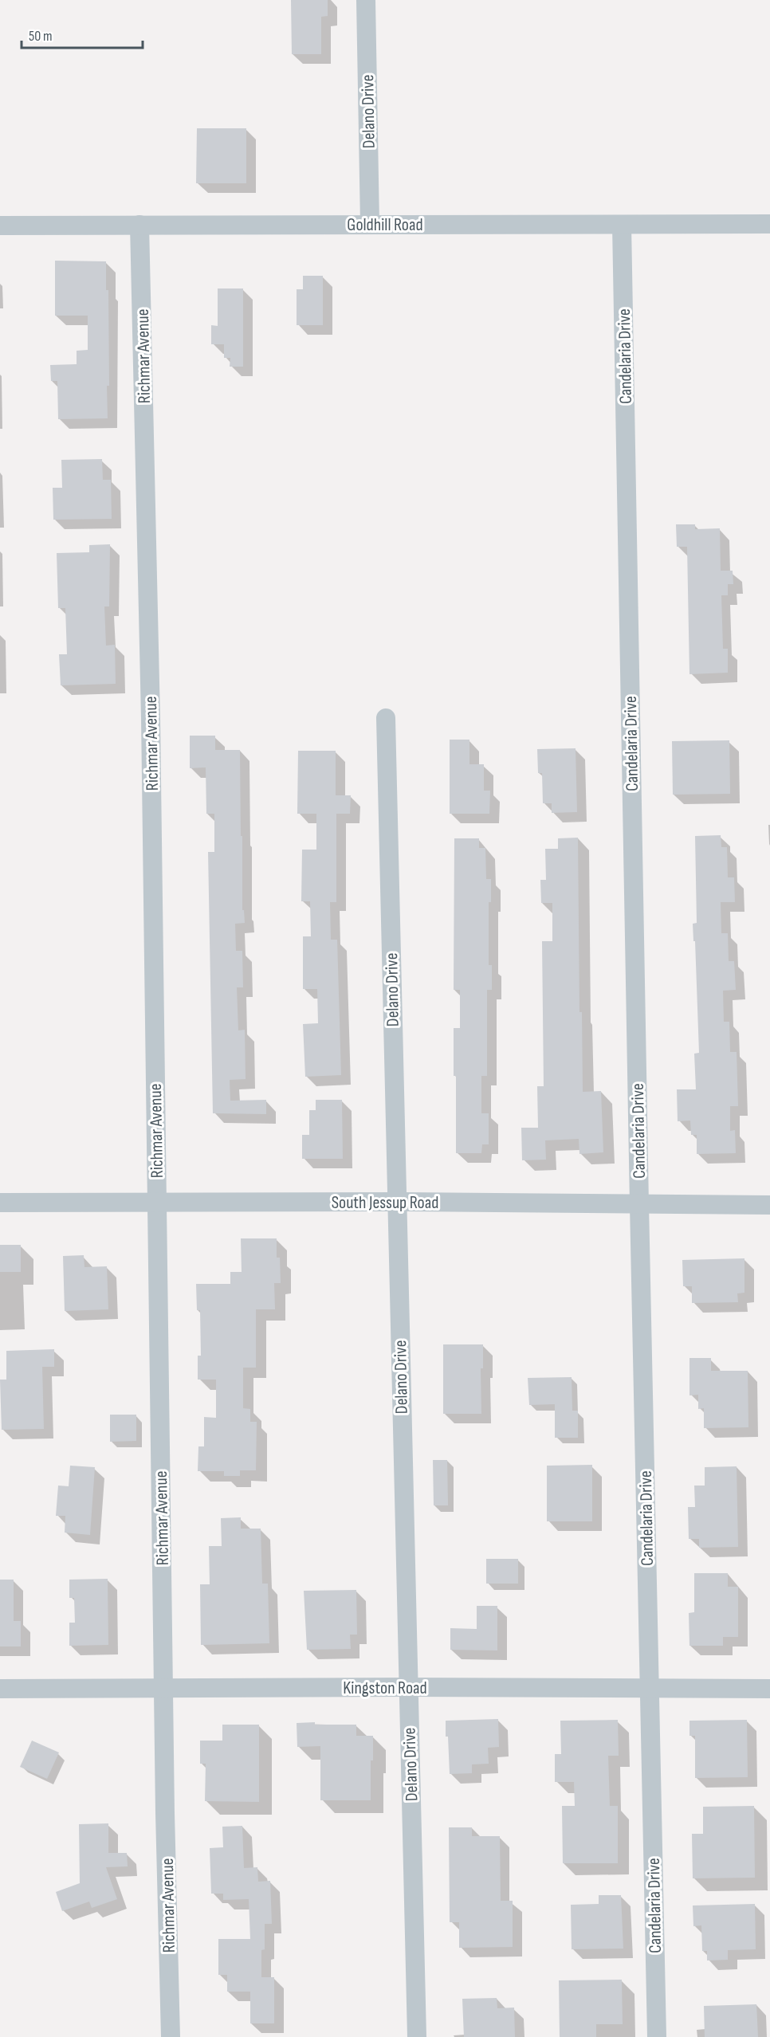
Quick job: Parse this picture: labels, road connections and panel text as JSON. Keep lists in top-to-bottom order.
{
  "streets": {
    "street": [
      "Delano Drive",
      "Goldhill Road",
      "Richmar Avenue",
      "Candelaria Drive",
      "South Jessup Road",
      "Kingston Road"
    ]
  },
  "crossings": [
    ["Delano Drive", "Goldhill Road"],
    ["Delano Drive", "South Jessup Road"],
    ["Delano Drive", "Kingston Road"],
    ["Goldhill Road", "Richmar Avenue"],
    ["Goldhill Road", "Candelaria Drive"],
    ["Richmar Avenue", "South Jessup Road"],
    ["Richmar Avenue", "Kingston Road"],
    ["Candelaria Drive", "South Jessup Road"],
    ["Candelaria Drive", "Kingston Road"]
  ],
  "scale_bar": "50 m"
}
